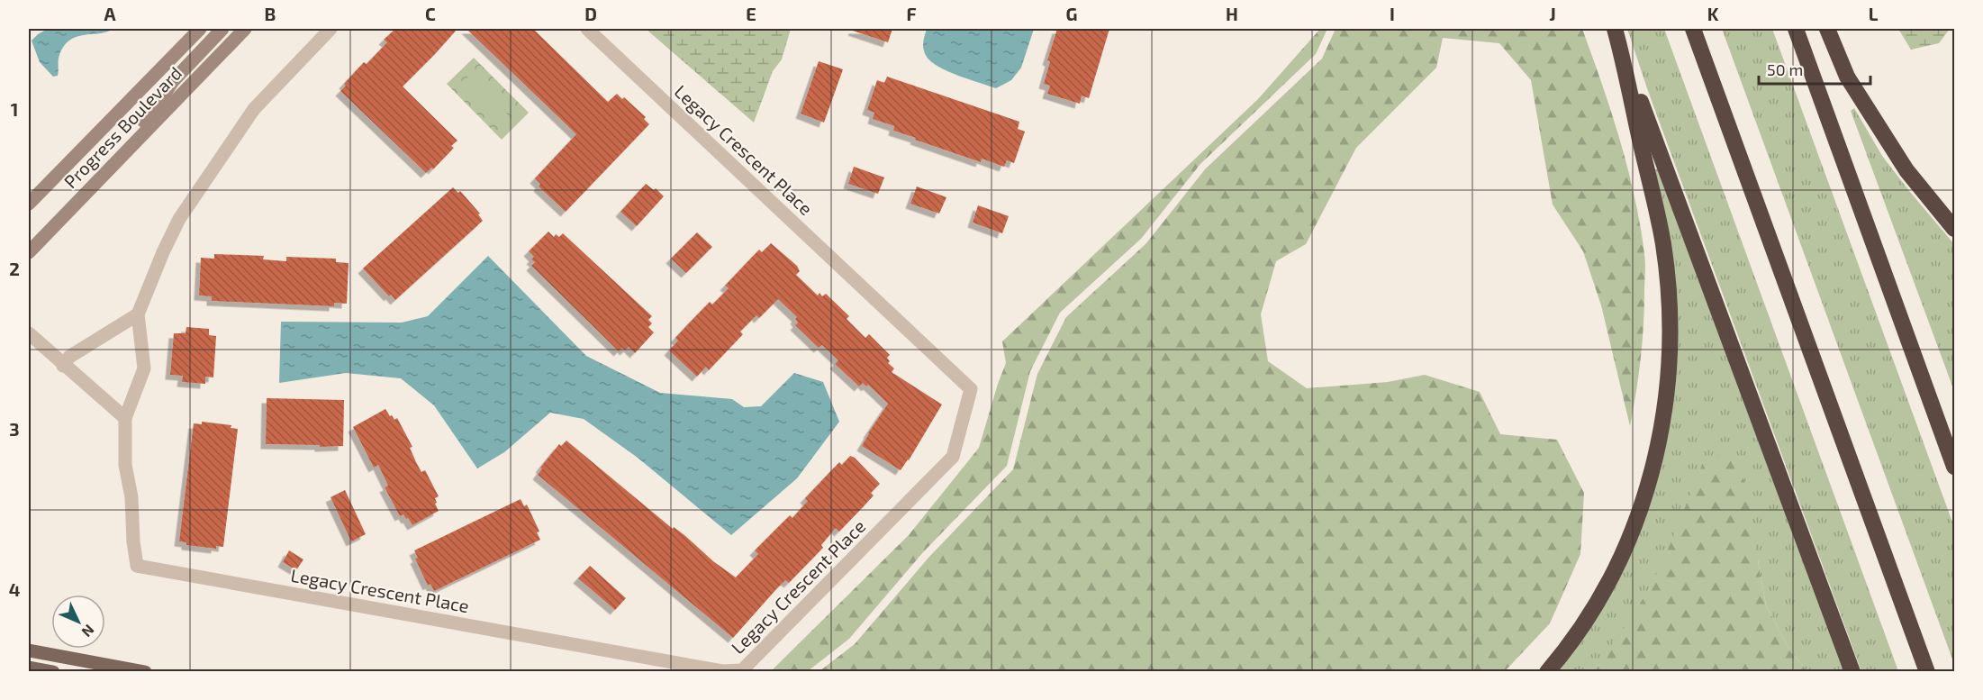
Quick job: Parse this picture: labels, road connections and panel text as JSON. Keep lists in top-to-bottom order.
{
  "streets": {
    "main road": ["Progress Boulevard"],
    "street": ["Legacy Crescent Place"]
  },
  "scale_bar": "50 m",
  "north": "bottom right",
  "grid": {
    "columns": [
      "A",
      "B",
      "C",
      "D",
      "E",
      "F",
      "G",
      "H",
      "I",
      "J",
      "K",
      "L"
    ],
    "rows": [
      "1",
      "2",
      "3",
      "4"
    ]
  }
}
